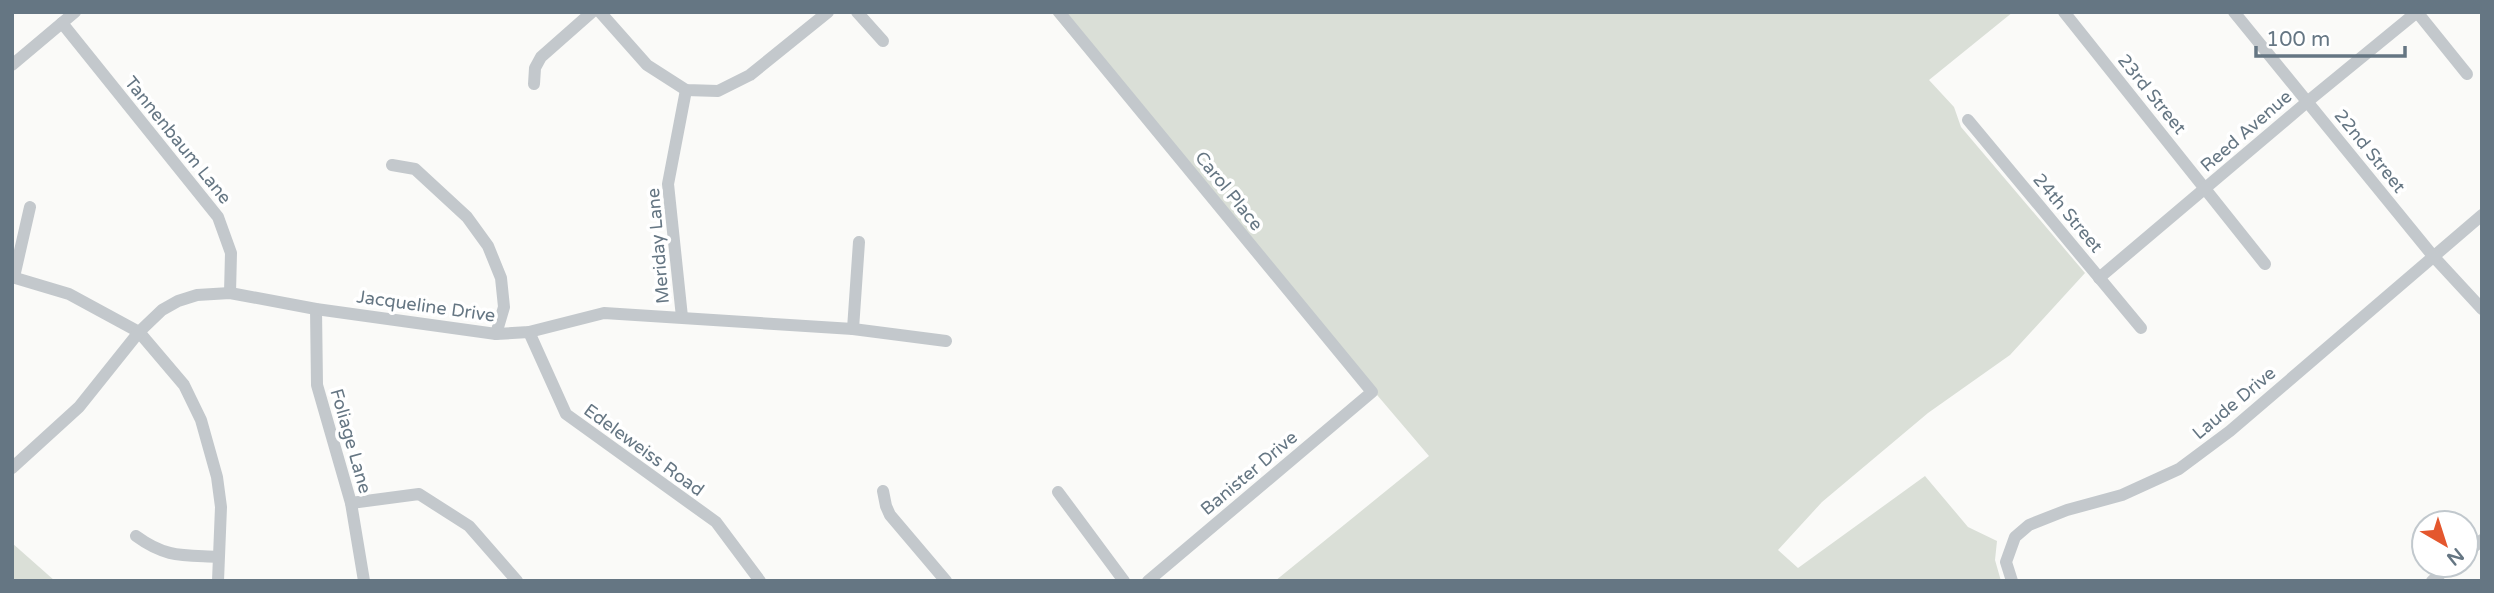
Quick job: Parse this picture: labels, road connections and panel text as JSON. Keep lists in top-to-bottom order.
{
  "streets": {
    "street": [
      "23rd Street",
      "Reed Avenue",
      "Tannenbaum Lane",
      "22nd Street",
      "Carol Place",
      "24th Street",
      "Meriday Lane",
      "Jacqueline Drive",
      "Laude Drive",
      "Foliage Lane",
      "Edeleweiss Road",
      "Banister Drive"
    ]
  },
  "crossings": [
    ["23rd Street", "Reed Avenue"],
    ["Reed Avenue", "22nd Street"],
    ["Reed Avenue", "24th Street"],
    ["Tannenbaum Lane", "Jacqueline Drive"],
    ["22nd Street", "Laude Drive"],
    ["Carol Place", "Banister Drive"],
    ["Meriday Lane", "Jacqueline Drive"],
    ["Jacqueline Drive", "Foliage Lane"],
    ["Jacqueline Drive", "Edeleweiss Road"]
  ],
  "scale_bar": "100 m",
  "north": "bottom right"
}
